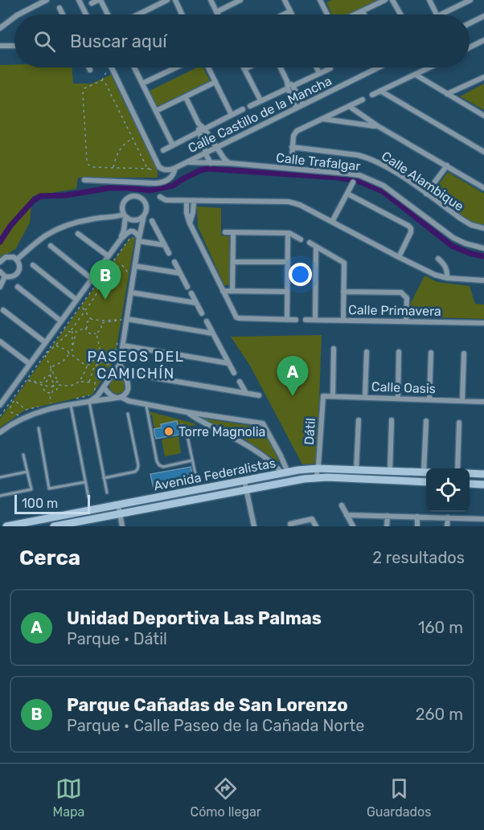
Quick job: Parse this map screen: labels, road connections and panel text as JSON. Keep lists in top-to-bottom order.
{
  "streets": {
    "street": [
      "Calle Castillo de la Mancha",
      "Calle Trafalgar",
      "Calle Alambique",
      "Calle Primavera",
      "Calle Oasis",
      "Dátil",
      "Avenida Federalistas"
    ]
  },
  "crossings": [
    ["Calle Castillo de la Mancha", "Calle Trafalgar"],
    ["Calle Oasis", "Dátil"],
    ["Dátil", "Avenida Federalistas"]
  ],
  "districts": ["PASEOS DEL CAMICHÍN"],
  "places": ["Torre Magnolia"],
  "scale_bar": "100 m",
  "page": {
    "search": "Buscar aquí",
    "pins": ["B", "A"],
    "scale": "100 m",
    "heading": ["Cerca", "2 resultados"],
    "list": [
      {
        "mark": "A",
        "name": "Unidad Deportiva Las Palmas",
        "note": "Parque · Dátil",
        "value": "160 m"
      },
      {
        "mark": "B",
        "name": "Parque Cañadas de San Lorenzo",
        "note": "Parque · Calle Paseo de la Cañada Norte",
        "value": "260 m"
      }
    ],
    "nav": ["Mapa", "Cómo llegar", "Guardados"]
  }
}
